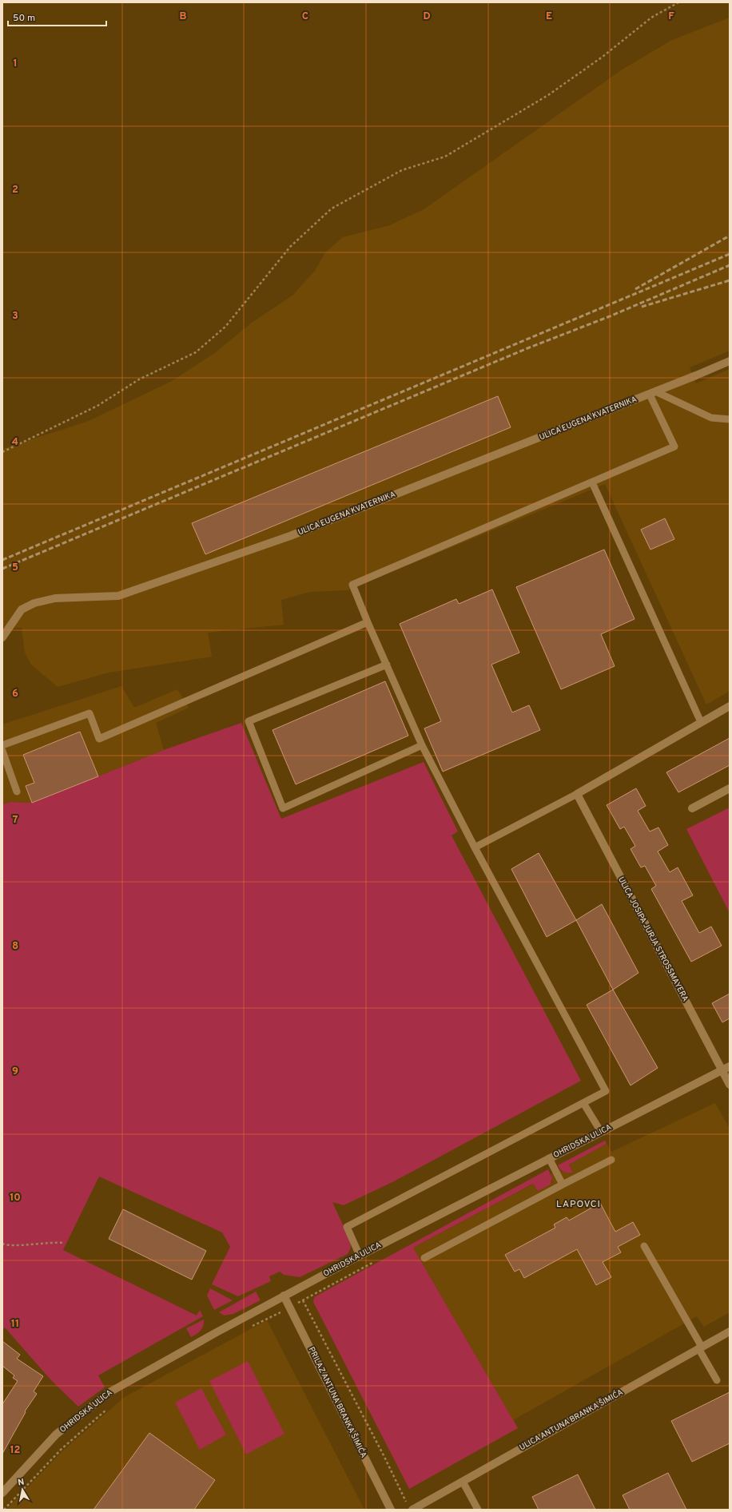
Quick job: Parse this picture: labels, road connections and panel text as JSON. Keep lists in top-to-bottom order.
{
  "streets": {
    "street": [
      "ULICA EUGENA KVATERNIKA",
      "ULICA JOSIPA JURJA STROSSMAYERA",
      "OHRIDSKA ULICA",
      "PRILAZ ANTUNA BRANKA ŠIMIĆA",
      "ULICA ANTUNA BRANKA ŠIMIĆA"
    ]
  },
  "crossings": [
    ["ULICA JOSIPA JURJA STROSSMAYERA", "OHRIDSKA ULICA"],
    ["OHRIDSKA ULICA", "PRILAZ ANTUNA BRANKA ŠIMIĆA"]
  ],
  "districts": ["LAPOVCI"],
  "scale_bar": "50 m",
  "north": "top",
  "grid": {
    "columns": [
      "B",
      "C",
      "D",
      "E",
      "F"
    ],
    "rows": [
      "1",
      "2",
      "3",
      "4",
      "5",
      "6",
      "7",
      "8",
      "9",
      "10",
      "11",
      "12"
    ]
  }
}
